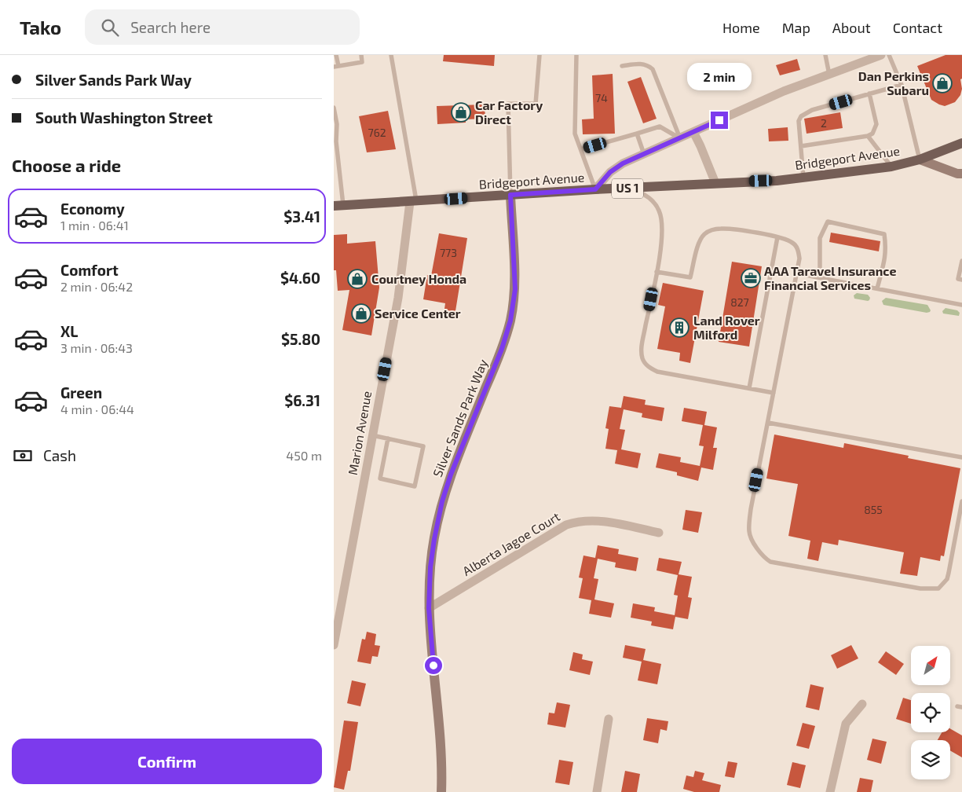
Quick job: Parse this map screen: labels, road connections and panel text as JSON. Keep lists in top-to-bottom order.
{
  "streets": {
    "main road": ["Bridgeport Avenue", "US 1"],
    "street": ["Silver Sands Park Way", "Marion Avenue", "Alberta Jagoe Court"]
  },
  "crossings": [
    ["Bridgeport Avenue", "US 1"],
    ["Bridgeport Avenue", "Silver Sands Park Way"],
    ["Bridgeport Avenue", "Marion Avenue"],
    ["Silver Sands Park Way", "Alberta Jagoe Court"]
  ],
  "places": {
    "shop": [
      "Dan Perkins Subaru",
      "Car Factory Direct",
      "Courtney Honda",
      "Service Center"
    ],
    "office": ["AAA Taravel Insurance Financial Services"],
    "building": ["Land Rover Milford"]
  },
  "house_numbers": [
    "74",
    "2",
    "762",
    "773",
    "827",
    "855"
  ],
  "north": "top right",
  "page": {
    "header": "Tako",
    "search": "Search here",
    "nav": [
      "Home",
      "Map",
      "About",
      "Contact"
    ],
    "banner": ["Silver Sands Park Way", "South Washington Street"],
    "bubble": "2 min",
    "heading": "Choose a ride",
    "list": [
      {
        "name": "Economy",
        "note": "1 min · 06:41",
        "value": "$3.41"
      },
      {
        "name": "Comfort",
        "note": "2 min · 06:42",
        "value": "$4.60"
      },
      {
        "name": "XL",
        "note": "3 min · 06:43",
        "value": "$5.80"
      },
      {
        "name": "Green",
        "note": "4 min · 06:44",
        "value": "$6.31"
      }
    ],
    "pay": ["Cash", "450 m"],
    "buttons": "Confirm"
  }
}
